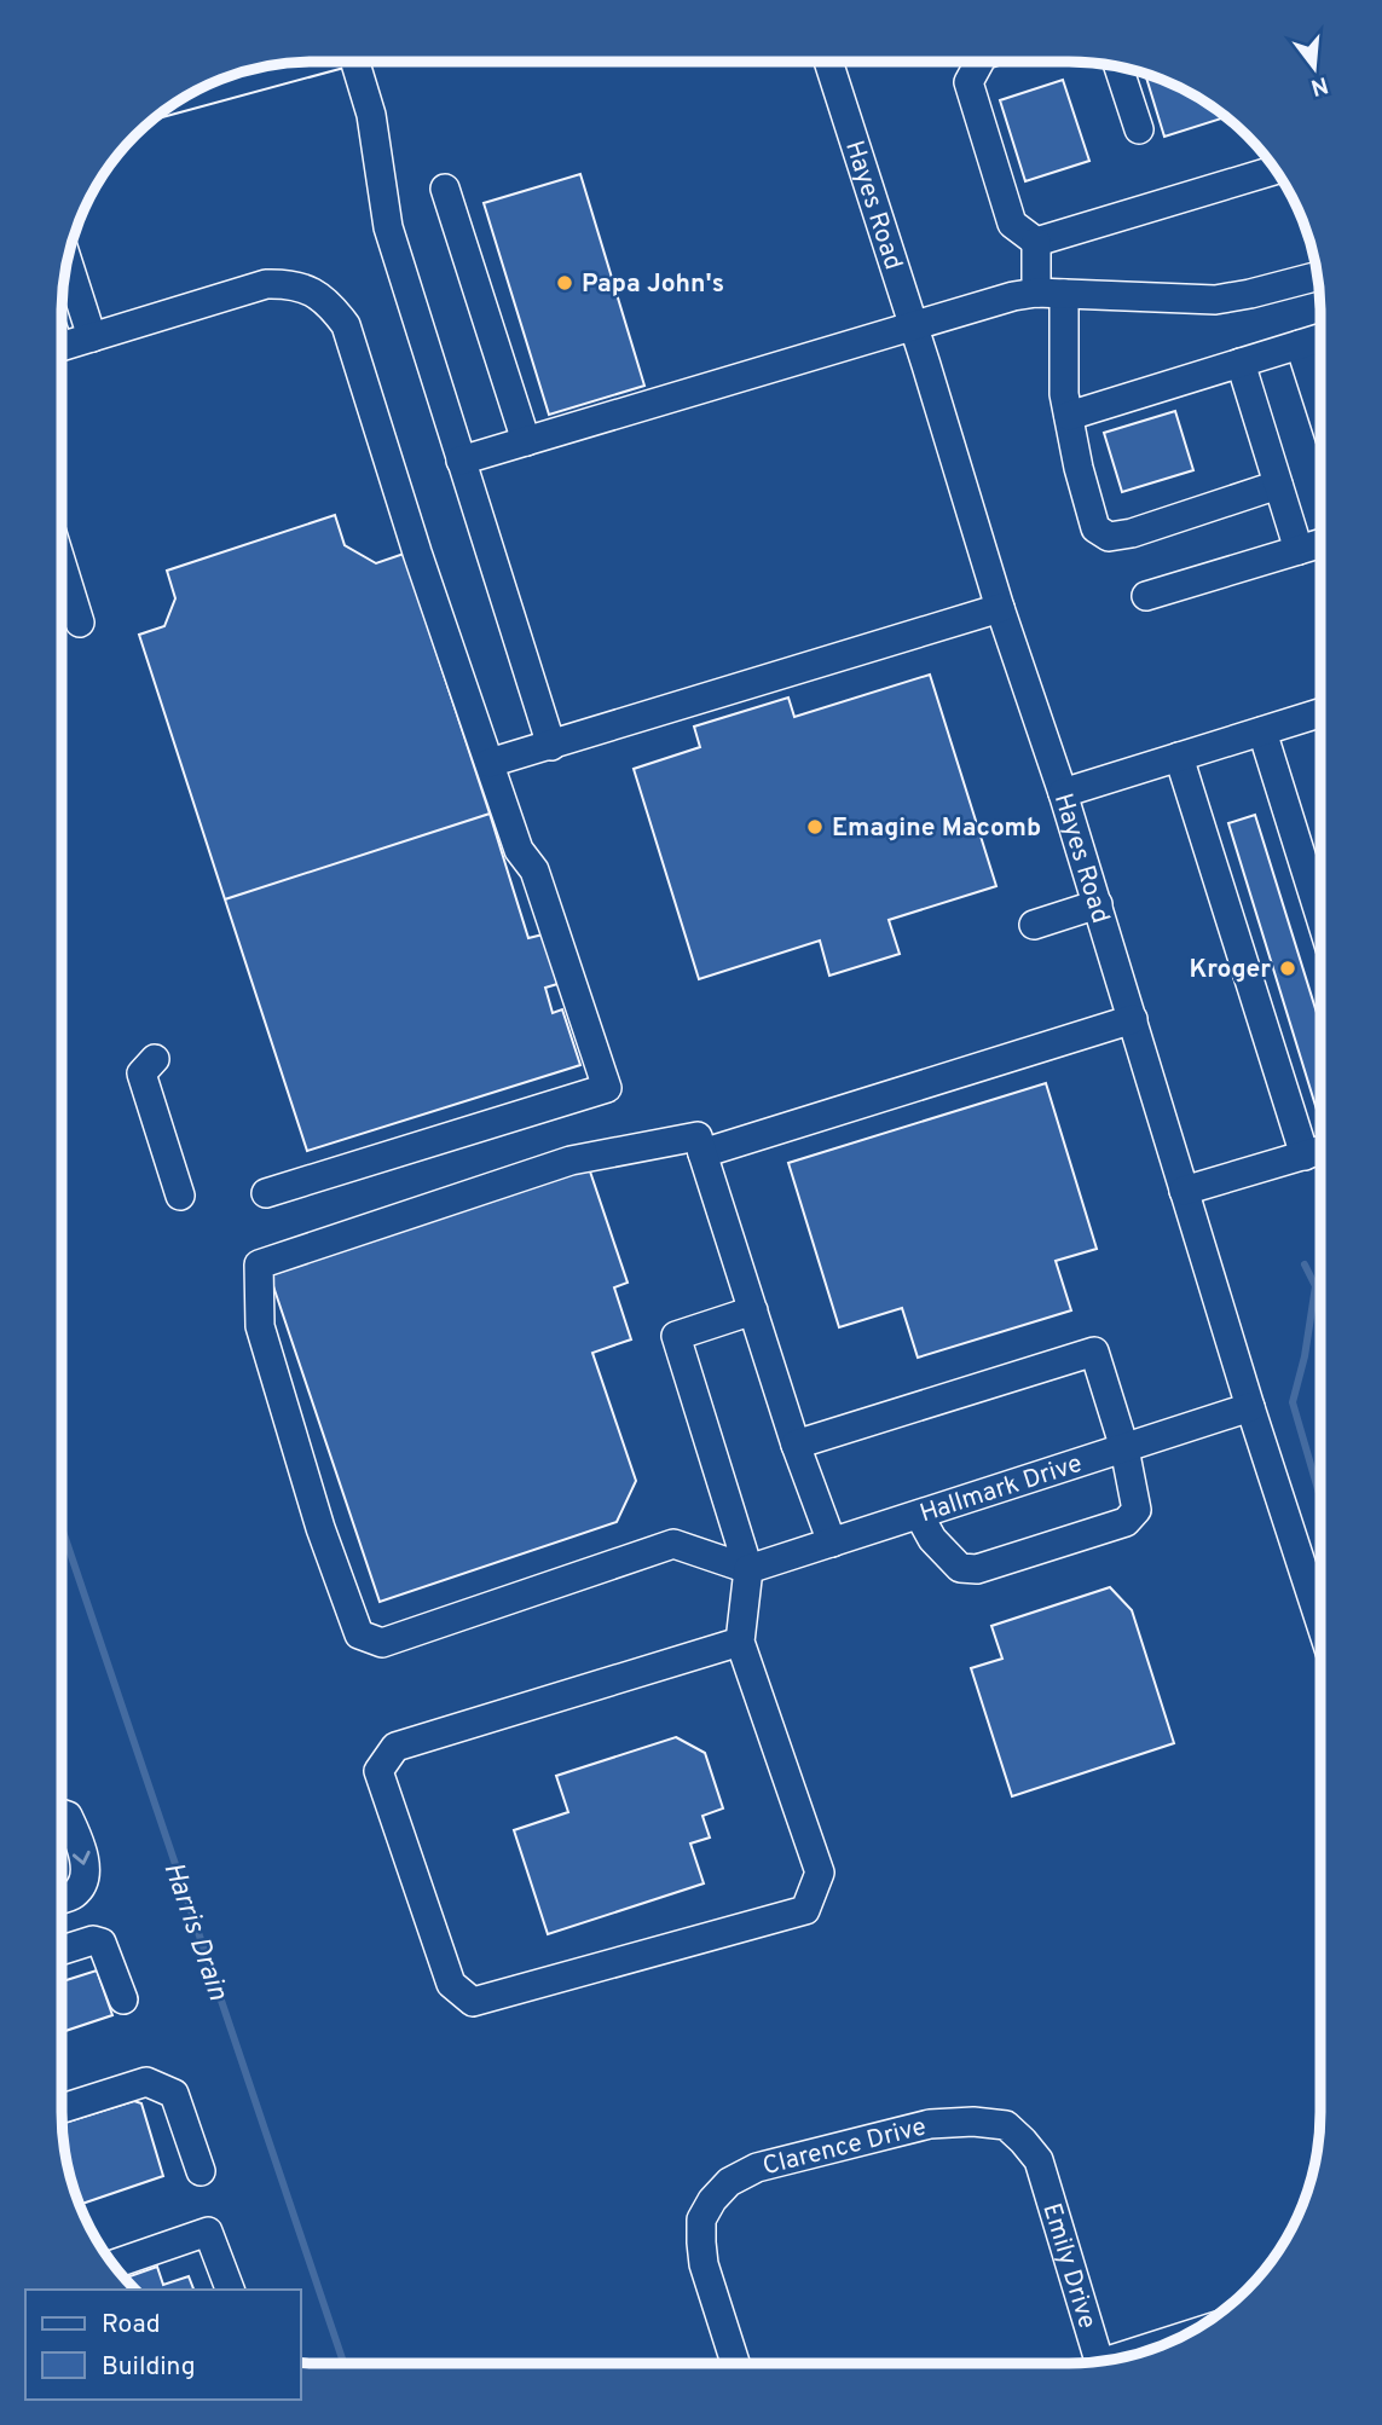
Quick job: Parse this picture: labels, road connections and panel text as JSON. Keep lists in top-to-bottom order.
{
  "streets": {
    "street": [
      "Hayes Road",
      "Hallmark Drive",
      "Clarence Drive",
      "Emily Drive"
    ]
  },
  "crossings": [
    ["Hayes Road", "Hallmark Drive"],
    ["Clarence Drive", "Emily Drive"]
  ],
  "water": ["Harris Drain"],
  "places": ["Papa John's", "Emagine Macomb", "Kroger"],
  "legend": ["Road", "Building"],
  "north": "bottom"
}
